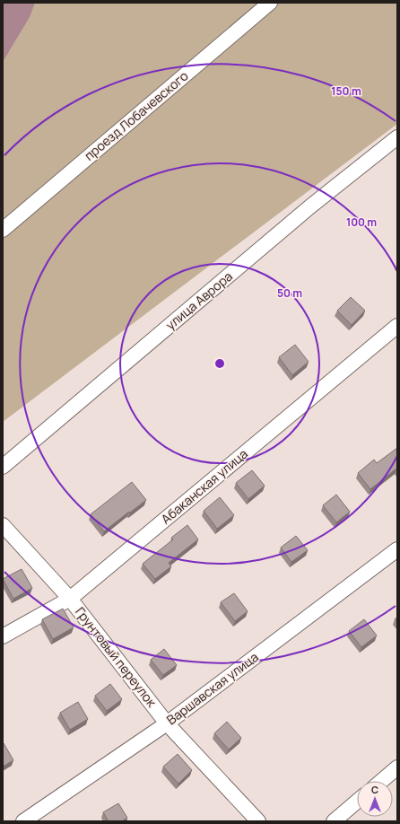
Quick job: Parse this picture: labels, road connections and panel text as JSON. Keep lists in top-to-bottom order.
{
  "streets": {
    "street": [
      "проезд Лобачевского",
      "улица Аврора",
      "Абаканская улица",
      "Грунтовый переулок",
      "Варшавская улица"
    ]
  },
  "crossings": [
    ["Абаканская улица", "Грунтовый переулок"],
    ["Грунтовый переулок", "Варшавская улица"]
  ],
  "north": "top",
  "rings": ["150 m", "100 m", "50 m"]
}
